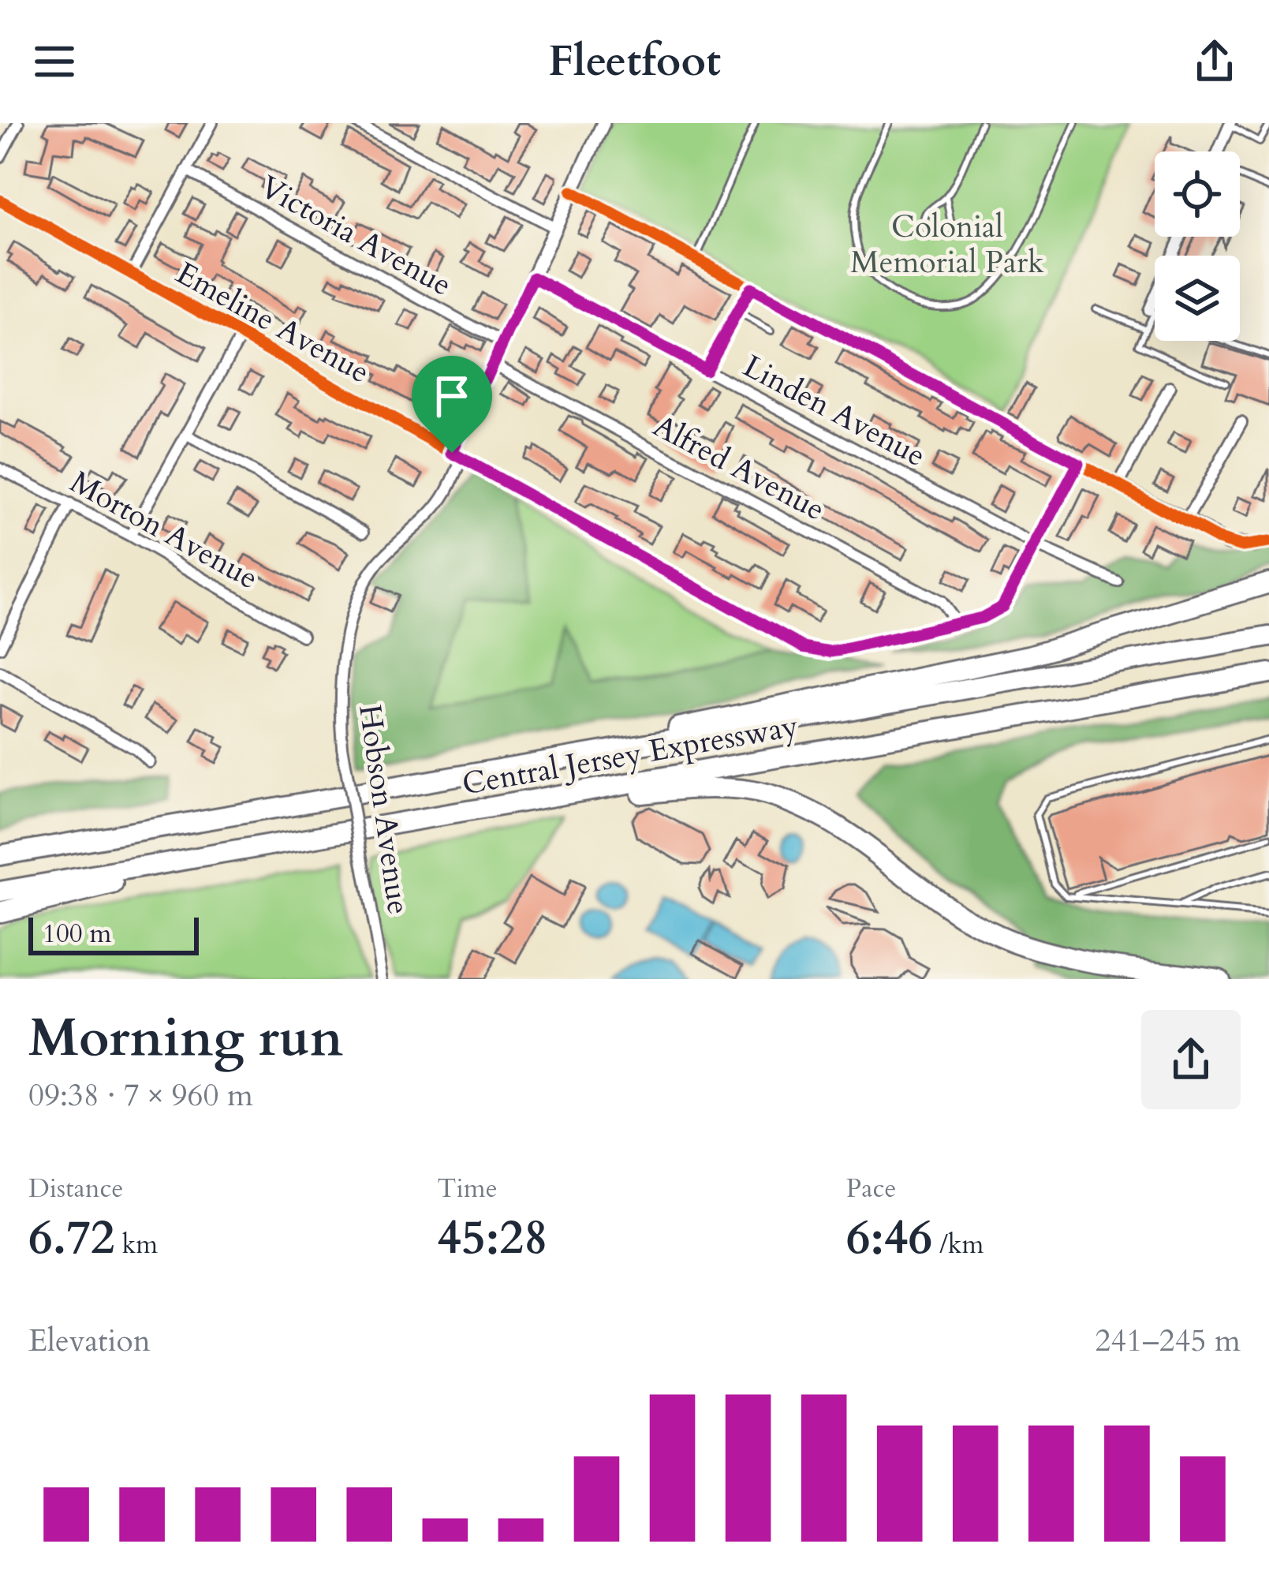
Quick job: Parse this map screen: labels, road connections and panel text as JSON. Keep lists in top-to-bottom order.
{
  "streets": {
    "highway": ["Central Jersey Expressway"],
    "street": [
      "Victoria Avenue",
      "Emeline Avenue",
      "Linden Avenue",
      "Alfred Avenue",
      "Morton Avenue",
      "Hobson Avenue"
    ]
  },
  "crossings": [
    ["Victoria Avenue", "Hobson Avenue"],
    ["Emeline Avenue", "Alfred Avenue"],
    ["Emeline Avenue", "Hobson Avenue"],
    ["Linden Avenue", "Hobson Avenue"],
    ["Alfred Avenue", "Hobson Avenue"]
  ],
  "parks": ["Colonial Memorial Park"],
  "scale_bar": "100 m",
  "page": {
    "header": "Fleetfoot",
    "scale": "100 m",
    "heading": ["Morning run", "09:38 · 7 × 960 m"],
    "stats": [
      ["Distance", "6.72 km"],
      ["Time", "45:28"],
      ["Pace", "6:46 /km"]
    ],
    "chart": ["Elevation", "241–245 m"]
  }
}
